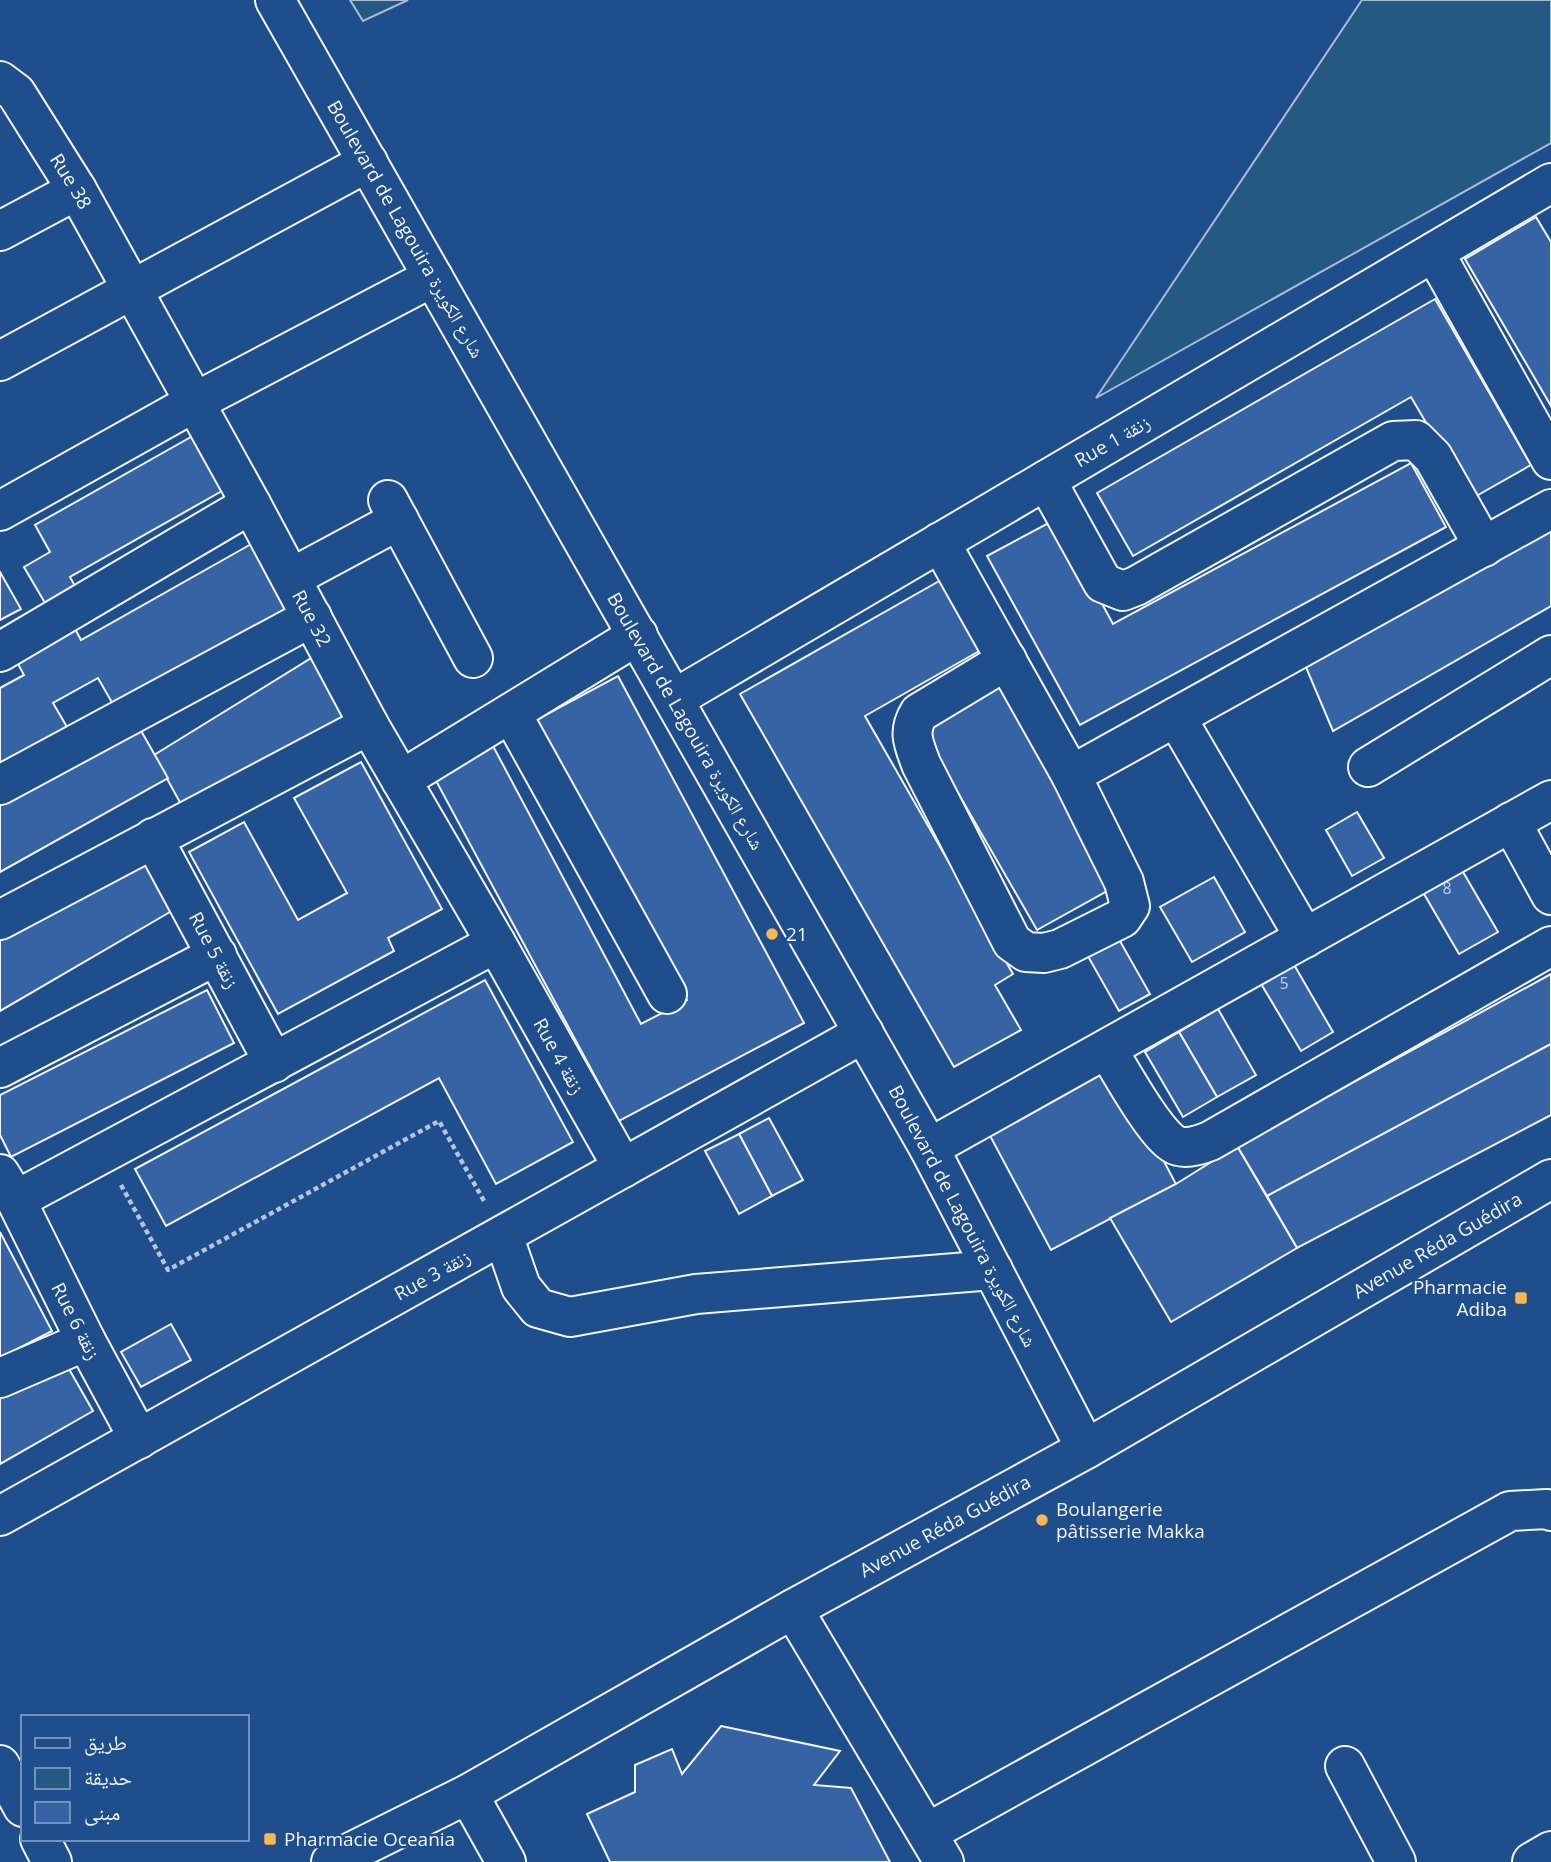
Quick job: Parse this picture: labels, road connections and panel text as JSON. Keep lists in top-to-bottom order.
{
  "streets": {
    "street": [
      "Rue 38",
      "Boulevard de Lagouira شارع الكويرة",
      "Rue 1 زنقة",
      "Rue 32",
      "Rue 5 زنقة",
      "Rue 4 زنقة",
      "Avenue Réda Guédira",
      "Rue 3 زنقة",
      "Rue 6 زنقة"
    ]
  },
  "crossings": [
    ["Rue 38", "Rue 32"],
    ["Boulevard de Lagouira شارع الكويرة", "Rue 1 زنقة"],
    ["Boulevard de Lagouira شارع الكويرة", "Avenue Réda Guédira"],
    ["Boulevard de Lagouira شارع الكويرة", "Rue 3 زنقة"],
    ["Rue 32", "Rue 4 زنقة"],
    ["Rue 4 زنقة", "Rue 3 زنقة"],
    ["Rue 3 زنقة", "Rue 6 زنقة"]
  ],
  "places": {
    "other": ["21", "Boulangerie pâtisserie Makka"],
    "transit": ["Pharmacie Adiba", "Pharmacie Oceania"]
  },
  "house_numbers": ["8", "5"],
  "legend": ["طريق", "حديقة", "مبنى"]
}
